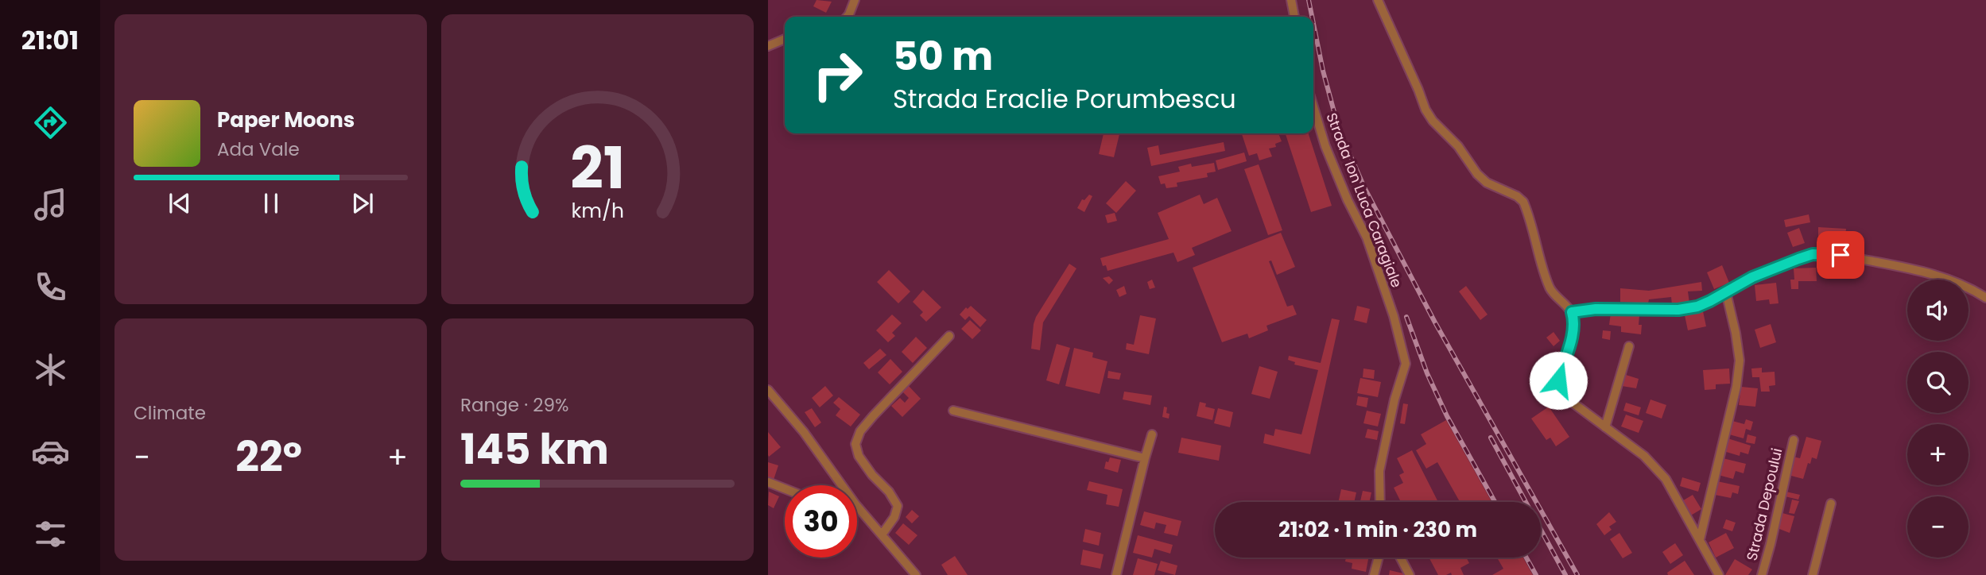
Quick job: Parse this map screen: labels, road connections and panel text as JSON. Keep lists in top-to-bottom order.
{
  "streets": {
    "street": ["Strada Ion Luca Caragiale", "Strada Depoului"]
  },
  "page": {
    "tabs": "21:01",
    "turn": ["50 m", "Strada Eraclie Porumbescu"],
    "song": ["Paper Moons", "Ada Vale"],
    "map_buttons": ["+", "−"],
    "tile": [
      "Climate",
      ["Range · 29%", "145 km"]
    ],
    "heat": ["−", "22°", "+"],
    "limit": "30",
    "trip": "21:02 · 1 min · 230 m",
    "gauge": ["21", "km/h"]
  }
}
